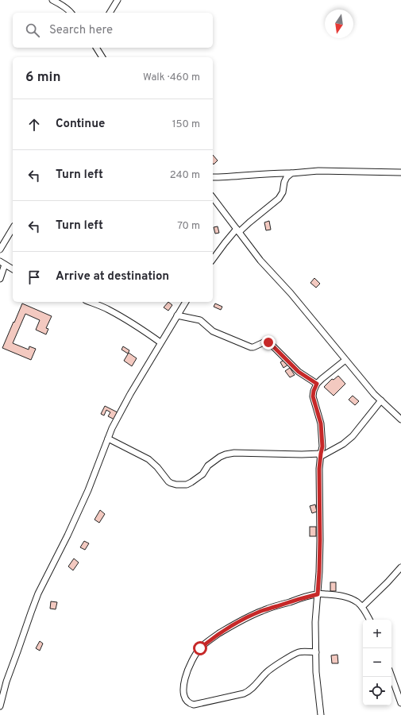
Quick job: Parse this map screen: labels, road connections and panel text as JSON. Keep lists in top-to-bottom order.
{
  "north": "bottom",
  "page": {
    "search": "Search here",
    "heading": ["6 min", "Walk · 460 m"],
    "list": [
      ["Continue", "150 m"],
      ["Turn left", "240 m"],
      ["Turn left", "70 m"],
      "Arrive at destination"
    ],
    "map_buttons": ["+", "−"]
  }
}
